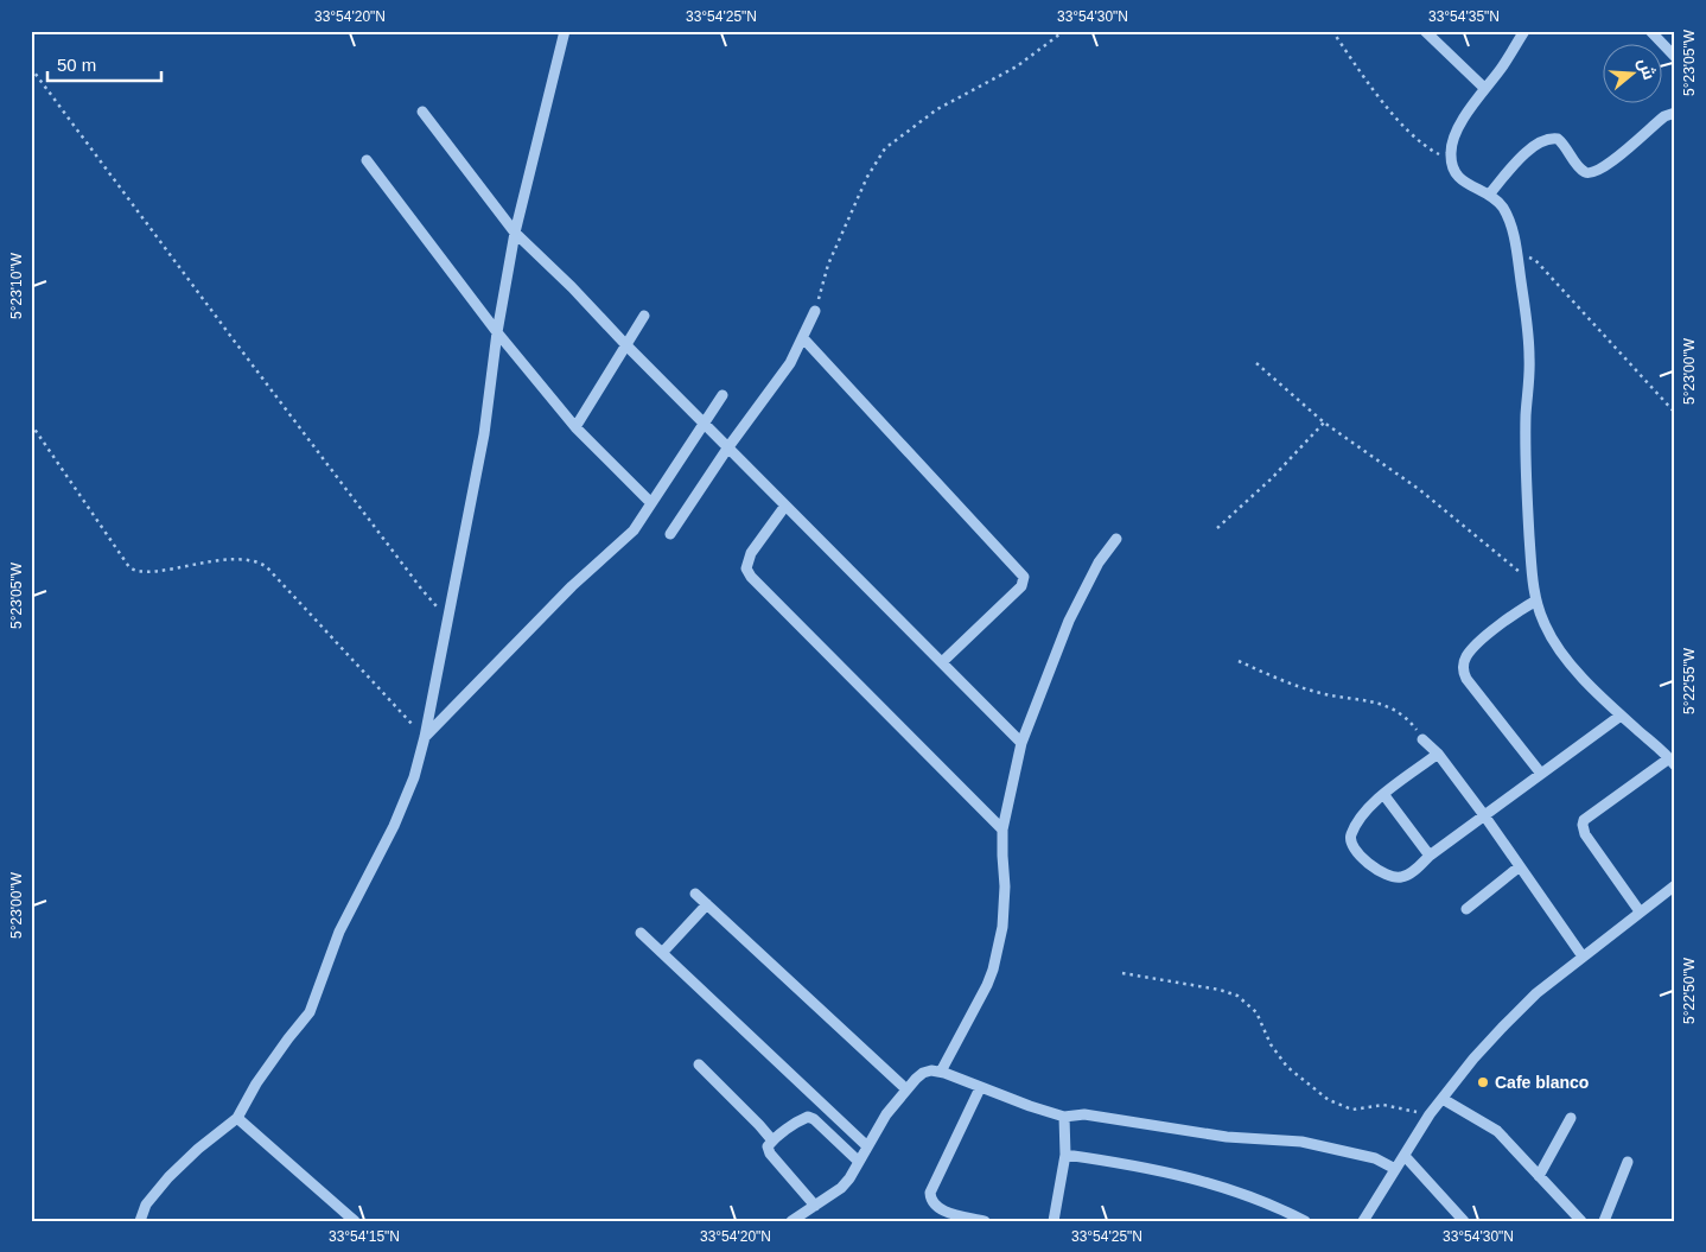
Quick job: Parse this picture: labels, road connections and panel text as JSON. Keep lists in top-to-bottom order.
{
  "places": ["Cafe blanco"],
  "scale_bar": "50 m",
  "north": "right",
  "coordinates": [
    "33°54'20\"N",
    "33°54'25\"N",
    "33°54'30\"N",
    "33°54'35\"N",
    "5°23'05\"W",
    "5°23'10\"W",
    "5°23'00\"W",
    "5°22'55\"W",
    "5°22'50\"W",
    "33°54'15\"N"
  ]
}
